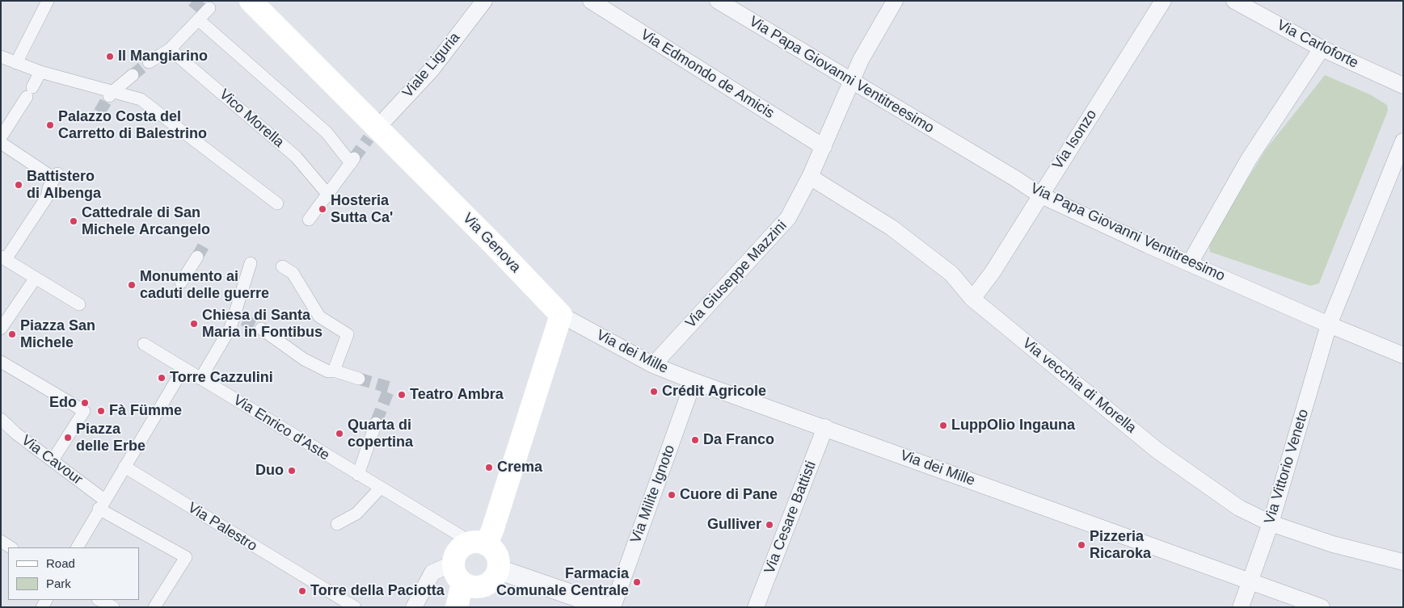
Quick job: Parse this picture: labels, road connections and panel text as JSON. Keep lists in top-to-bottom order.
{
  "streets": {
    "main road": ["Via Genova"],
    "street": [
      "Via Carloforte",
      "Viale Liguria",
      "Via Edmondo de Amicis",
      "Via Papa Giovanni Ventitreesimo",
      "Vico Morella",
      "Via Isonzo",
      "Via Giuseppe Mazzini",
      "Via dei Mille",
      "Via vecchia di Morella",
      "Via Enrico d'Aste",
      "Via Cavour",
      "Via Vittorio Veneto",
      "Via Milite Ignoto",
      "Via Cesare Battisti",
      "Via Palestro"
    ]
  },
  "crossings": [
    ["Viale Liguria", "Via Genova"],
    ["Via Papa Giovanni Ventitreesimo", "Via Isonzo"],
    ["Via Papa Giovanni Ventitreesimo", "Via Vittorio Veneto"],
    ["Via Isonzo", "Via vecchia di Morella"],
    ["Via Genova", "Via dei Mille"],
    ["Via Giuseppe Mazzini", "Via dei Mille"],
    ["Via Giuseppe Mazzini", "Via vecchia di Morella"],
    ["Via dei Mille", "Via Vittorio Veneto"],
    ["Via dei Mille", "Via Milite Ignoto"],
    ["Via dei Mille", "Via Cesare Battisti"],
    ["Via vecchia di Morella", "Via Vittorio Veneto"]
  ],
  "places": [
    "Il Mangiarino",
    "Palazzo Costa del Carretto di Balestrino",
    "Battistero di Albenga",
    "Hosteria Sutta Ca'",
    "Cattedrale di San Michele Arcangelo",
    "Monumento ai caduti delle guerre",
    "Chiesa di Santa Maria in Fontibus",
    "Piazza San Michele",
    "Torre Cazzulini",
    "Crédit Agricole",
    "Teatro Ambra",
    "Edo",
    "Fà Fümme",
    "LuppOlio Ingauna",
    "Quarta di copertina",
    "Piazza delle Erbe",
    "Da Franco",
    "Crema",
    "Duo",
    "Cuore di Pane",
    "Gulliver",
    "Pizzeria Ricaroka",
    "Farmacia Comunale Centrale",
    "Torre della Paciotta"
  ],
  "legend": ["Road", "Park"]
}
